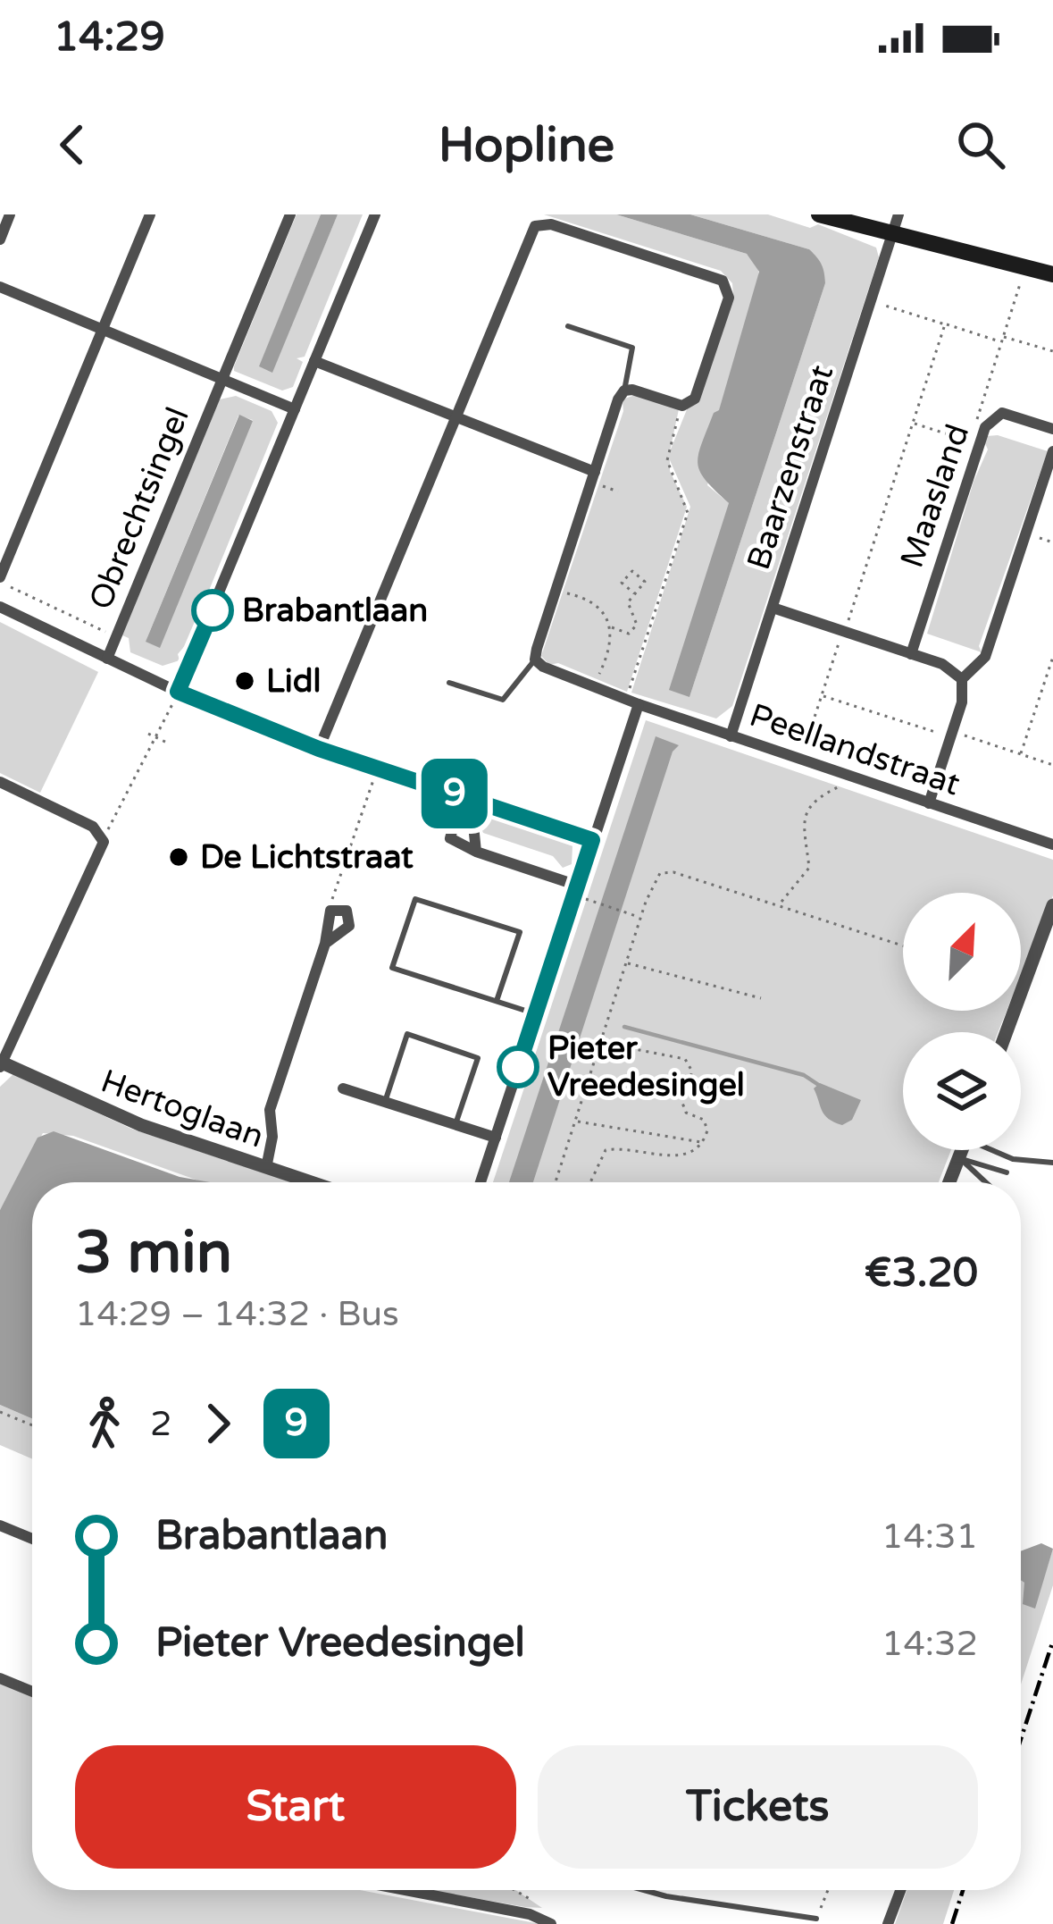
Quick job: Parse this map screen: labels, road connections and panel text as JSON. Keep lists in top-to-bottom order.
{
  "streets": {
    "street": [
      "Baarzenstraat",
      "Maasland",
      "Obrechtsingel",
      "Peellandstraat",
      "Hertoglaan"
    ]
  },
  "crossings": [
    ["Baarzenstraat", "Peellandstraat"]
  ],
  "places": [
    "Brabantlaan",
    "Lidl",
    "De Lichtstraat",
    "Pieter Vreedesingel"
  ],
  "lines": ["bus line 9"],
  "north": "top right",
  "page": {
    "status": "14:29",
    "header": "Hopline",
    "on_map": "9",
    "heading": ["3 min", "14:29 – 14:32 · Bus", "€3.20"],
    "legs": ["2", "9"],
    "list": [
      {
        "name": "Brabantlaan",
        "value": "14:31"
      },
      {
        "name": "Pieter Vreedesingel",
        "value": "14:32"
      }
    ],
    "buttons": ["Start", "Tickets"]
  }
}
